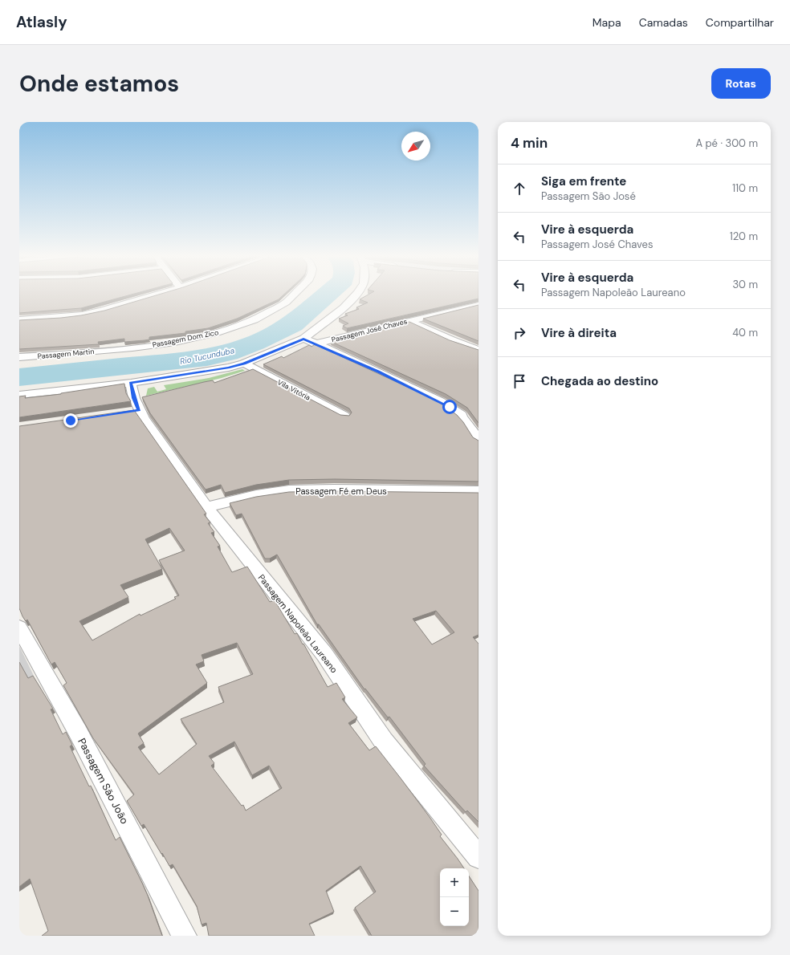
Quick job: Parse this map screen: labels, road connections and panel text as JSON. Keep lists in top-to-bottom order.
{
  "streets": {
    "street": [
      "Passagem José Chaves",
      "Passagem Dom Zico",
      "Passagem Martin",
      "Vila Vitória",
      "Passagem Fé em Deus",
      "Passagem Napoleão Laureano",
      "Passagem São João"
    ]
  },
  "crossings": [
    ["Passagem Dom Zico", "Passagem Martin"],
    ["Passagem Fé em Deus", "Passagem Napoleão Laureano"]
  ],
  "water": ["Rio Tucunduba"],
  "north": "bottom left",
  "page": {
    "header": "Atlasly",
    "nav": ["Mapa", "Camadas", "Compartilhar"],
    "buttons": "Rotas",
    "title": "Onde estamos",
    "heading": ["4 min", "A pé · 300 m"],
    "list": [
      ["Siga em frente", "Passagem São José", "110 m"],
      ["Vire à esquerda", "Passagem José Chaves", "120 m"],
      ["Vire à esquerda", "Passagem Napoleão Laureano", "30 m"],
      ["Vire à direita", "40 m"],
      "Chegada ao destino"
    ],
    "map_buttons": ["+", "−"]
  }
}
